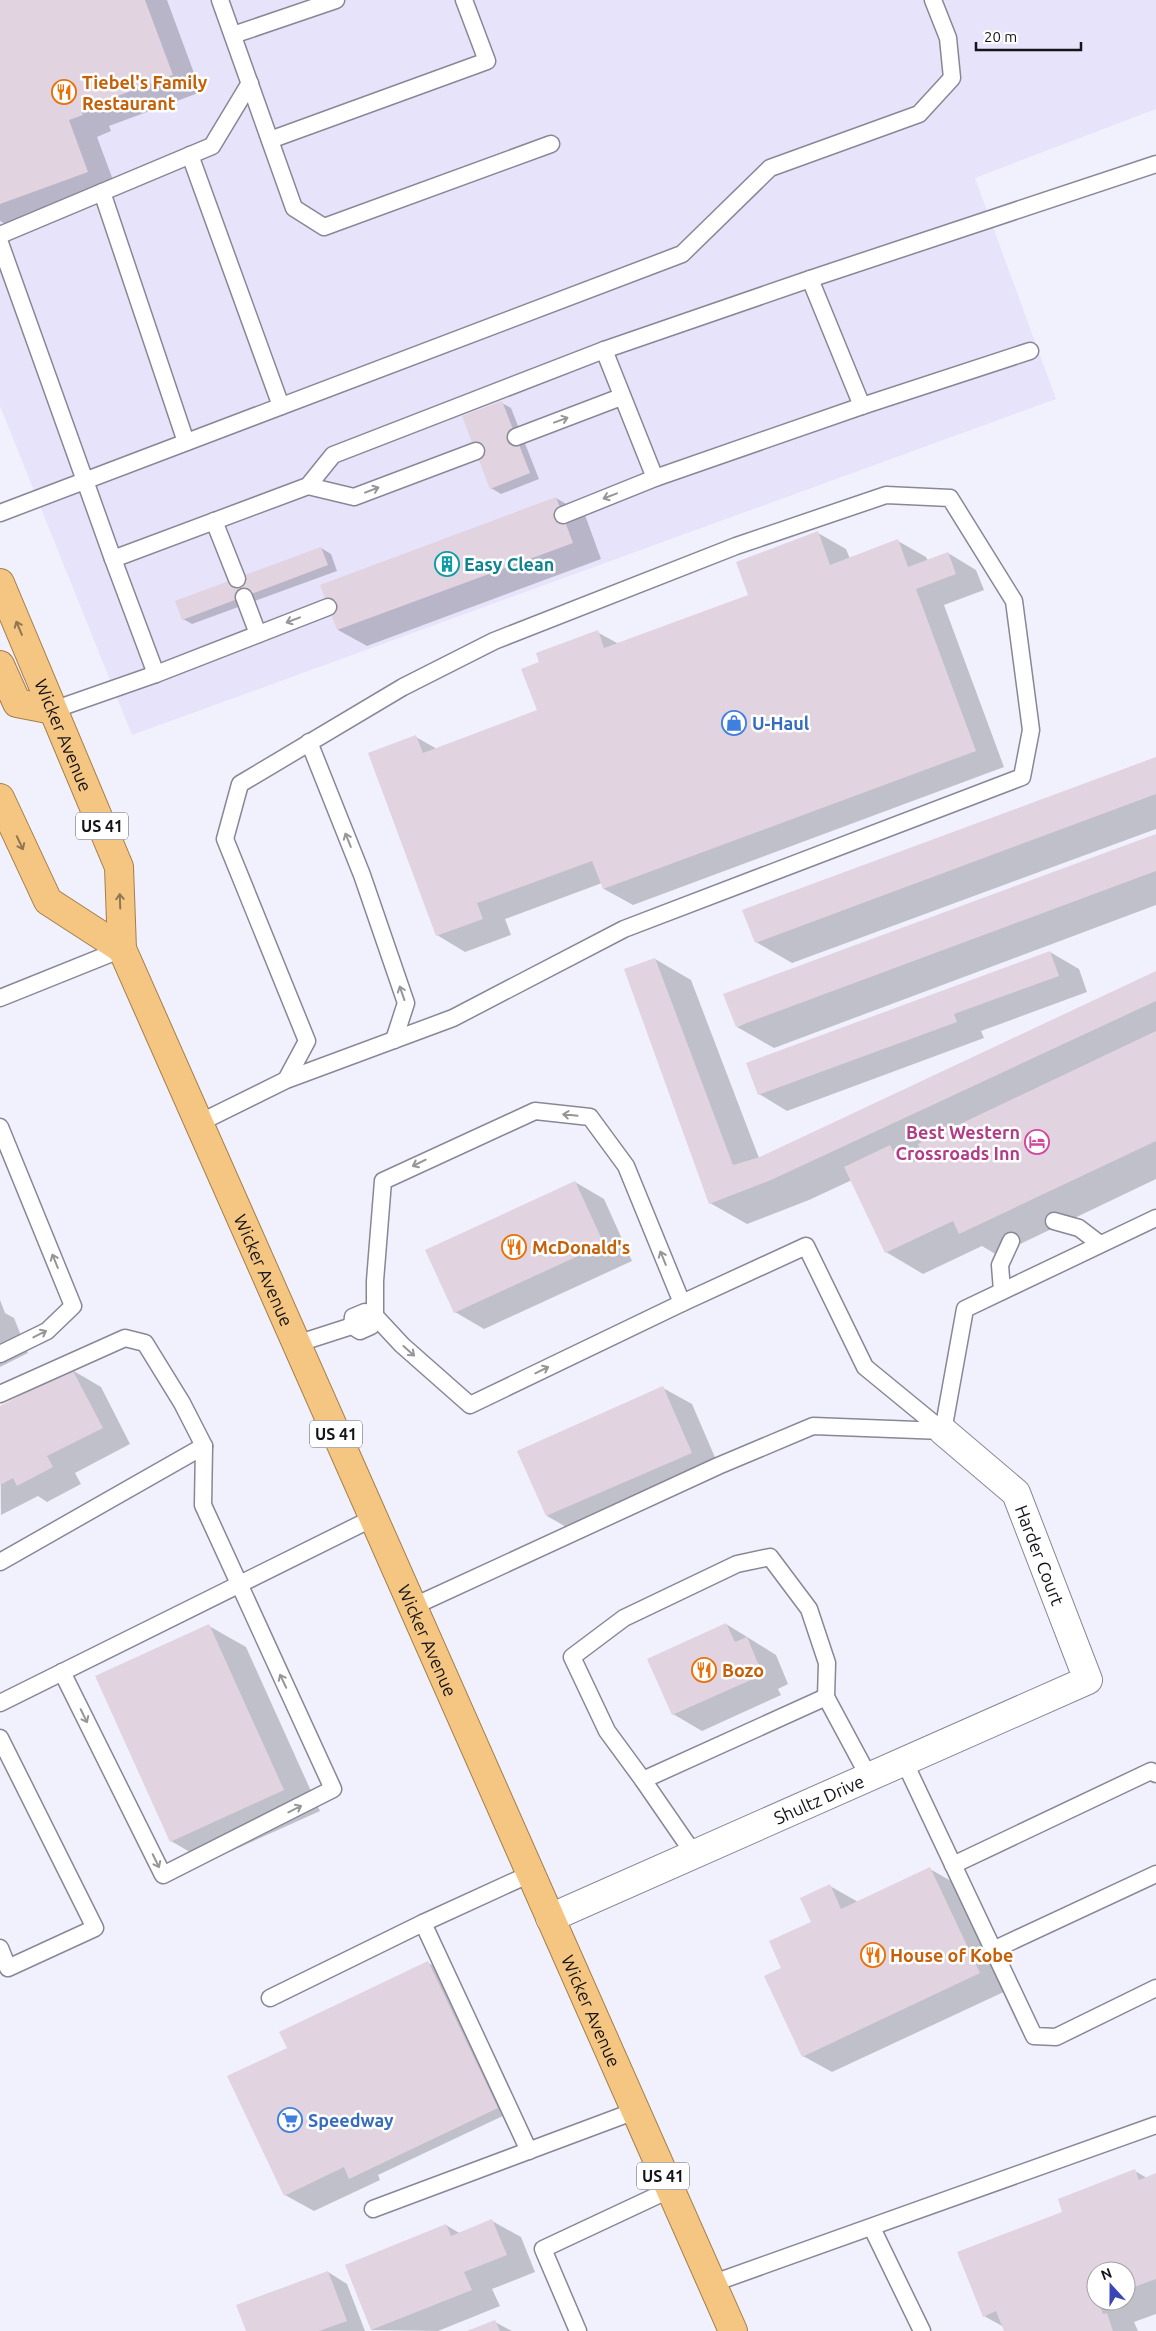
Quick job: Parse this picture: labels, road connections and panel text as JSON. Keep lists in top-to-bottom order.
{
  "streets": {
    "highway": ["Wicker Avenue", "US 41"],
    "street": ["Harder Court", "Shultz Drive"]
  },
  "crossings": [
    ["Wicker Avenue", "Shultz Drive"],
    ["Harder Court", "Shultz Drive"]
  ],
  "places": {
    "restaurant": [
      "Tiebel's Family Restaurant",
      "McDonald's",
      "Bozo",
      "House of Kobe"
    ],
    "building": ["Easy Clean"],
    "shop": ["U-Haul"],
    "hotel": ["Best Western Crossroads Inn"],
    "supermarket": ["Speedway"]
  },
  "scale_bar": "20 m",
  "north": "top"
}
